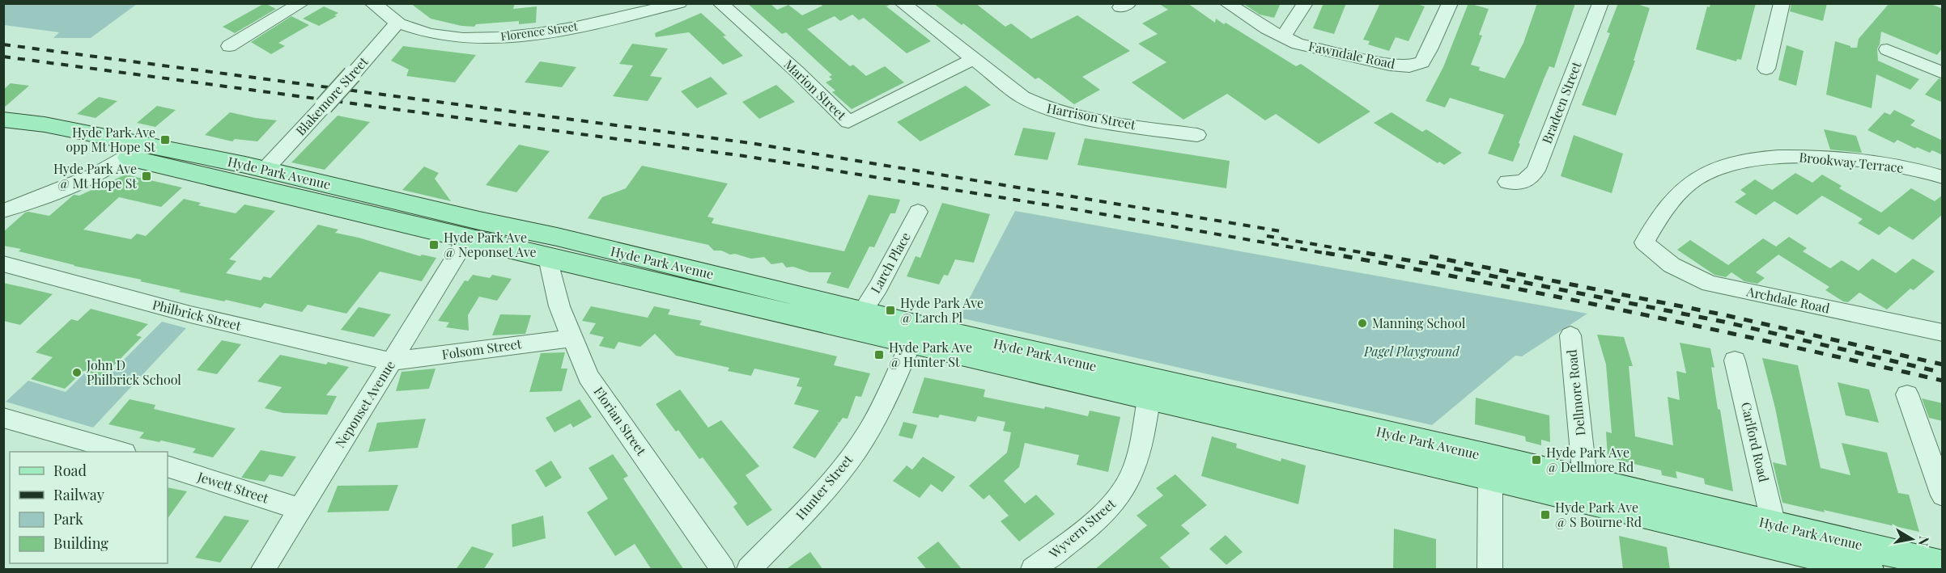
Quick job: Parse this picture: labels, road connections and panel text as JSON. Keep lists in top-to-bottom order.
{
  "streets": {
    "main road": ["Hyde Park Avenue"],
    "street": [
      "Florence Street",
      "Fawndale Road",
      "Marion Street",
      "Blakemore Street",
      "Bradeen Street",
      "Harrison Street",
      "Brookway Terrace",
      "Larch Place",
      "Archdale Road",
      "Philbrick Street",
      "Folsom Street",
      "Dellmore Road",
      "Neponset Avenue",
      "Florian Street",
      "Carlford Road",
      "Jewett Street",
      "Hunter Street",
      "Wyvern Street"
    ]
  },
  "crossings": [
    ["Florence Street", "Blakemore Street"],
    ["Marion Street", "Harrison Street"],
    ["Blakemore Street", "Hyde Park Avenue"],
    ["Brookway Terrace", "Archdale Road"],
    ["Hyde Park Avenue", "Larch Place"],
    ["Hyde Park Avenue", "Dellmore Road"],
    ["Hyde Park Avenue", "Neponset Avenue"],
    ["Hyde Park Avenue", "Florian Street"],
    ["Hyde Park Avenue", "Carlford Road"],
    ["Hyde Park Avenue", "Hunter Street"],
    ["Hyde Park Avenue", "Wyvern Street"],
    ["Philbrick Street", "Folsom Street"],
    ["Philbrick Street", "Neponset Avenue"],
    ["Folsom Street", "Neponset Avenue"],
    ["Folsom Street", "Florian Street"],
    ["Neponset Avenue", "Jewett Street"]
  ],
  "parks": ["Pagel Playground"],
  "places": {
    "transit": [
      "Hyde Park Ave opp Mt Hope St",
      "Hyde Park Ave @ Mt Hope St",
      "Hyde Park Ave @ Neponset Ave",
      "Hyde Park Ave @ Larch Pl",
      "Hyde Park Ave @ Hunter St",
      "Hyde Park Ave @ Dellmore Rd",
      "Hyde Park Ave @ S Bourne Rd"
    ],
    "other": ["Manning School", "John D Philbrick School"]
  },
  "legend": [
    "Road",
    "Railway",
    "Park",
    "Building"
  ],
  "north": "right"
}
